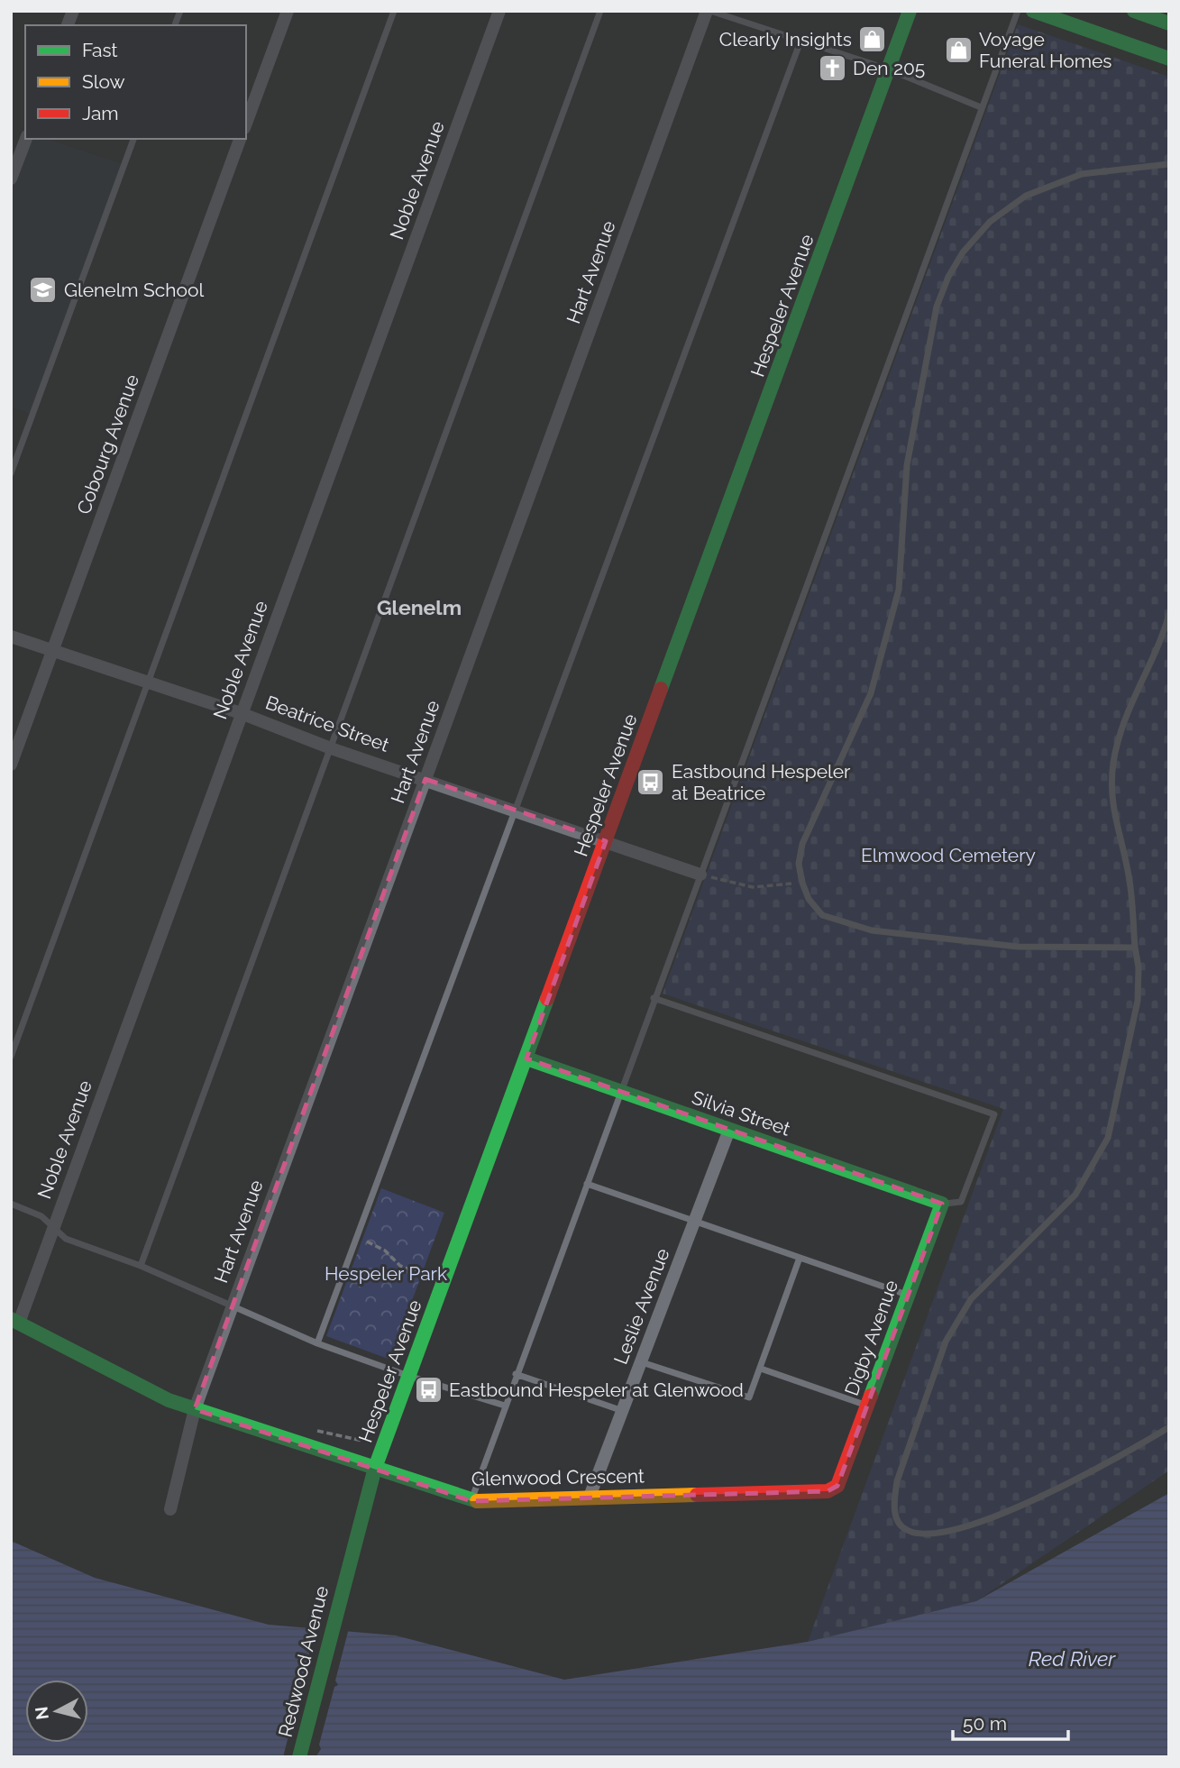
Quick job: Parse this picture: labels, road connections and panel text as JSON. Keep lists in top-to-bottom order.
{
  "streets": {
    "main road": [
      "Hespeler Avenue",
      "Silvia Street",
      "Digby Avenue",
      "Glenwood Crescent",
      "Redwood Avenue"
    ],
    "street": [
      "Noble Avenue",
      "Hart Avenue",
      "Cobourg Avenue",
      "Beatrice Street",
      "Leslie Avenue"
    ]
  },
  "crossings": [
    ["Noble Avenue", "Beatrice Street"],
    ["Noble Avenue", "Glenwood Crescent"],
    ["Hart Avenue", "Beatrice Street"],
    ["Hart Avenue", "Glenwood Crescent"],
    ["Hespeler Avenue", "Beatrice Street"],
    ["Hespeler Avenue", "Silvia Street"],
    ["Hespeler Avenue", "Glenwood Crescent"],
    ["Hespeler Avenue", "Redwood Avenue"],
    ["Cobourg Avenue", "Beatrice Street"],
    ["Silvia Street", "Leslie Avenue"],
    ["Silvia Street", "Digby Avenue"],
    ["Leslie Avenue", "Glenwood Crescent"],
    ["Digby Avenue", "Glenwood Crescent"]
  ],
  "districts": ["Glenelm"],
  "water": ["Red River"],
  "parks": ["Elmwood Cemetery", "Hespeler Park"],
  "places": {
    "shop": ["Clearly Insights", "Voyage Funeral Homes"],
    "church": ["Den 205"],
    "school or university": ["Glenelm School"],
    "bus stop": ["Eastbound Hespeler at Beatrice", "Eastbound Hespeler at Glenwood"]
  },
  "legend": ["Fast", "Slow", "Jam"],
  "scale_bar": "50 m",
  "north": "left"
}
